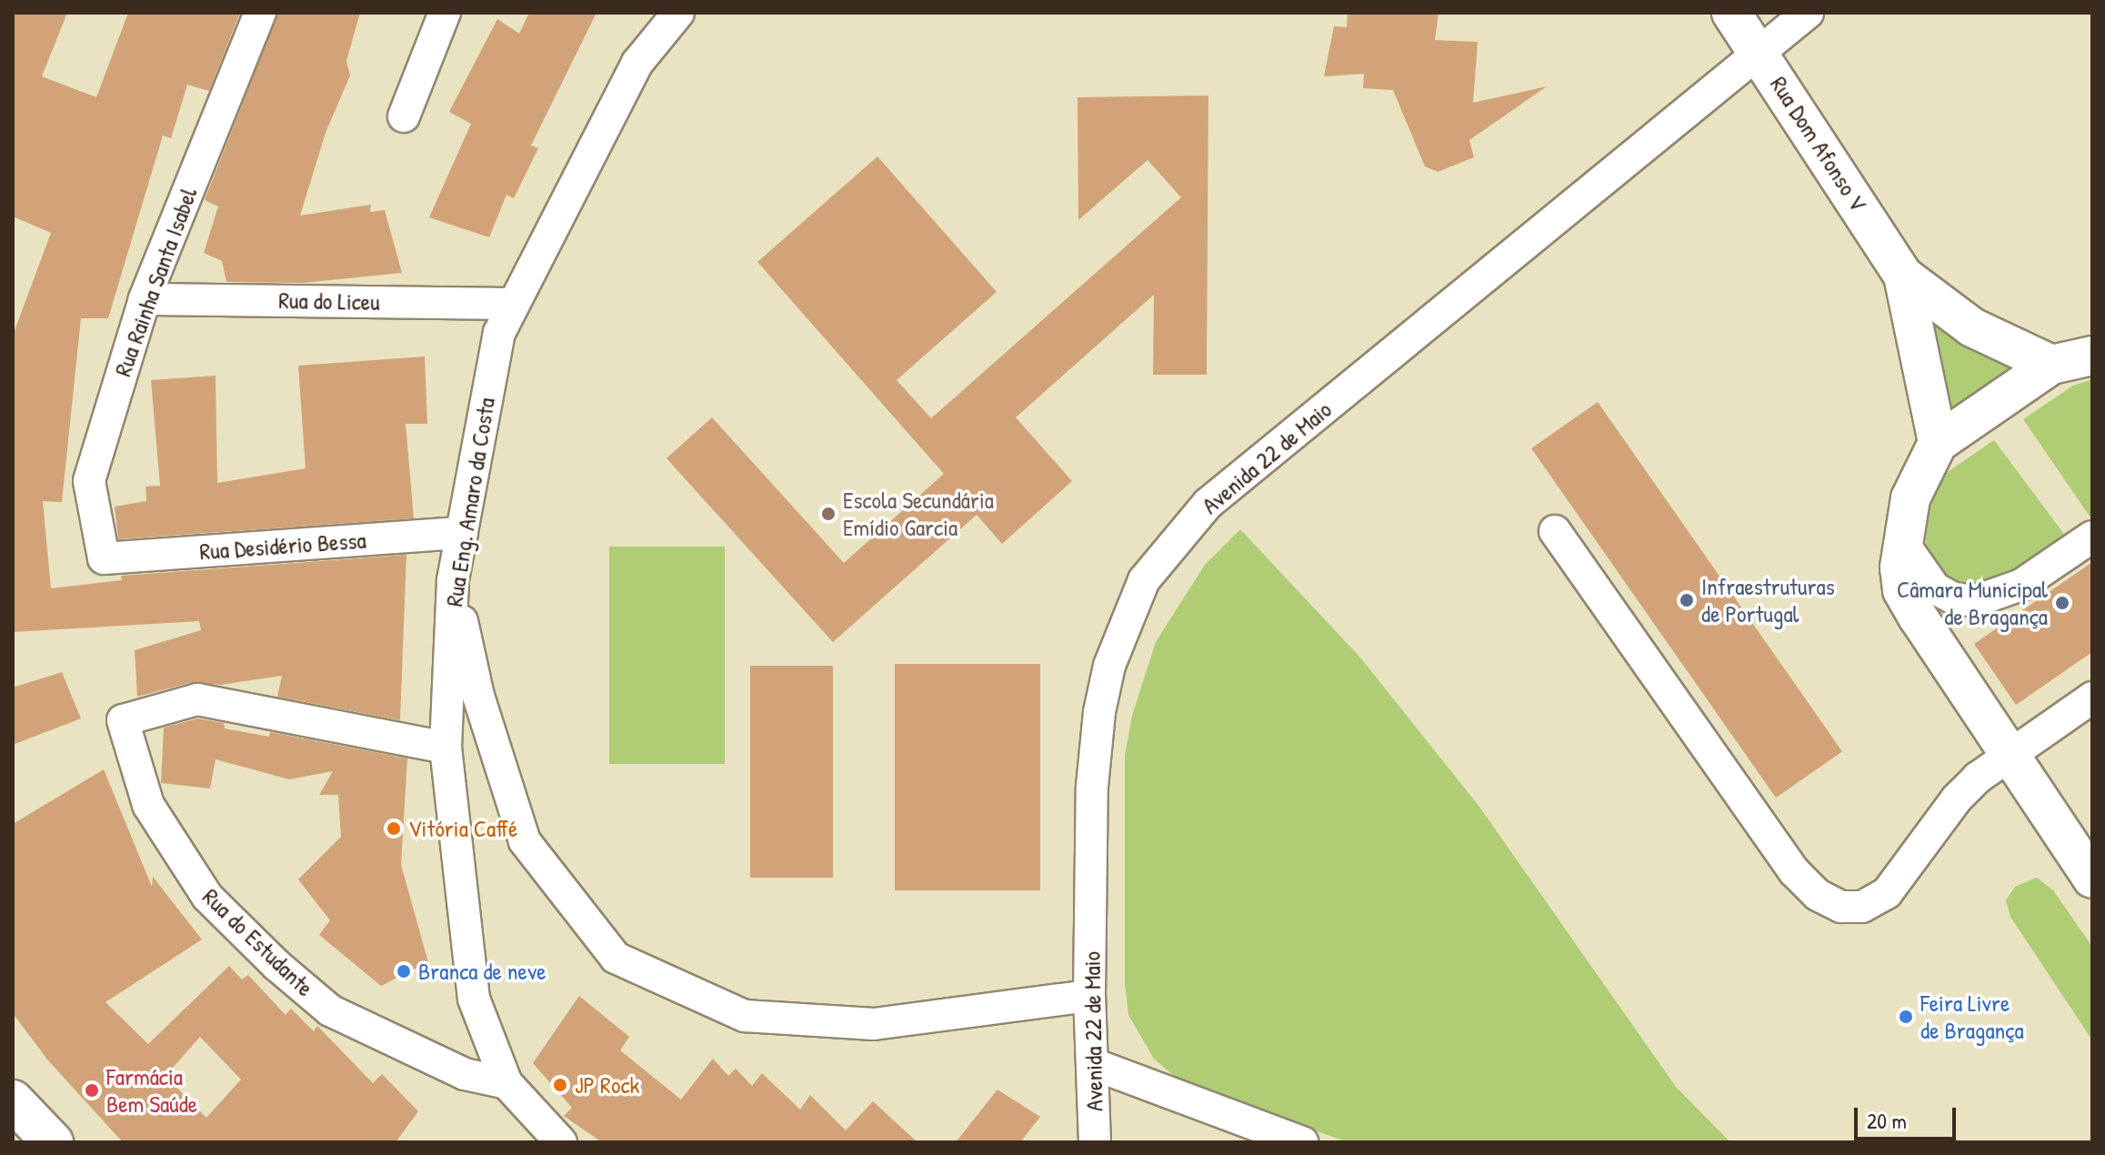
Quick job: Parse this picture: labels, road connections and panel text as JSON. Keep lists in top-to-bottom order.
{
  "streets": {
    "street": [
      "Rua Dom Afonso V",
      "Rua Rainha Santa Isabel",
      "Rua do Liceu",
      "Avenida 22 de Maio",
      "Rua Eng. Amaro da Costa",
      "Rua Desidério Bessa",
      "Rua do Estudante"
    ]
  },
  "crossings": [
    ["Rua Dom Afonso V", "Avenida 22 de Maio"],
    ["Rua Rainha Santa Isabel", "Rua do Liceu"],
    ["Rua Rainha Santa Isabel", "Rua Desidério Bessa"],
    ["Rua do Liceu", "Rua Eng. Amaro da Costa"],
    ["Rua Eng. Amaro da Costa", "Rua Desidério Bessa"],
    ["Rua Eng. Amaro da Costa", "Rua do Estudante"]
  ],
  "places": [
    "Escola Secundária Emídio Garcia",
    "Infraestruturas de Portugal",
    "Câmara Municipal de Bragança",
    "Vitória Caffé",
    "Branca de neve",
    "Feira Livre de Bragança",
    "JP Rock",
    "Farmácia Bem Saúde"
  ],
  "scale_bar": "20 m"
}
